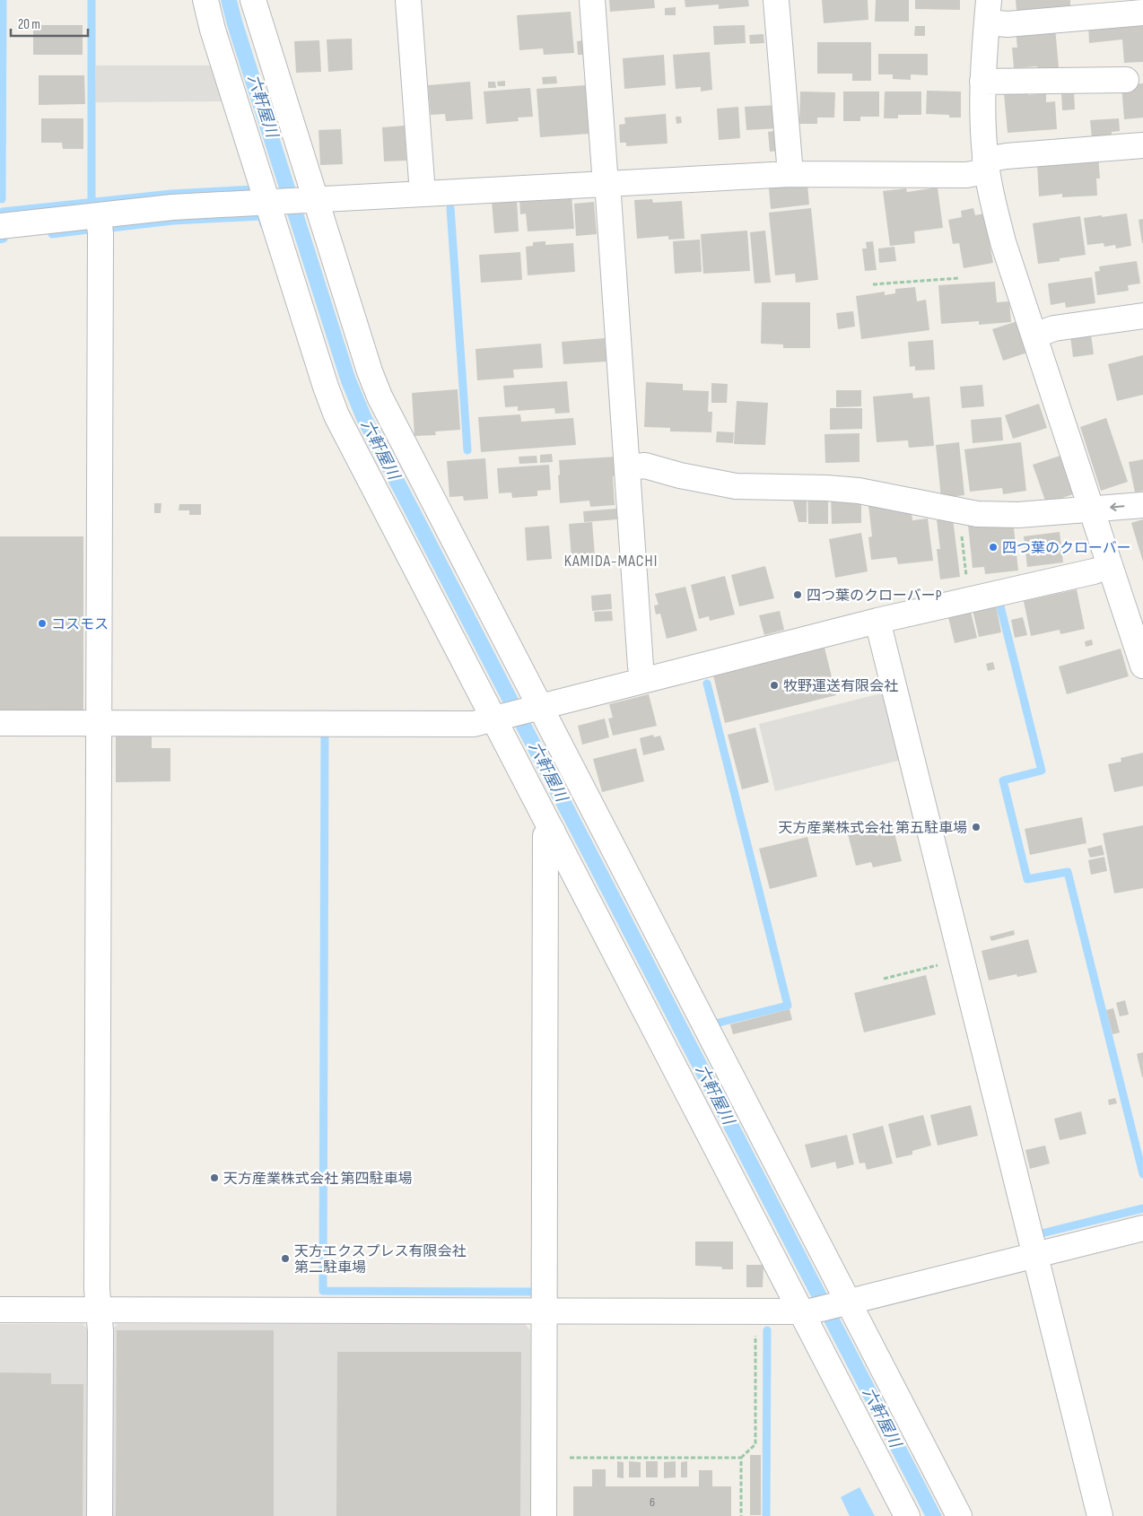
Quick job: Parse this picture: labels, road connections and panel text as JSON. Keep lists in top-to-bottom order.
{
  "districts": ["KAMIDA-MACHI"],
  "water": ["六軒屋川"],
  "places": [
    "四つ葉のクローバー",
    "四つ葉のクローバーP",
    "コスモス",
    "牧野運送有限会社",
    "天方産業株式会社 第五駐車場",
    "天方産業株式会社 第四駐車場",
    "天方エクスプレス有限会社 第二駐車場"
  ],
  "house_numbers": ["6"],
  "scale_bar": "20 m"
}
